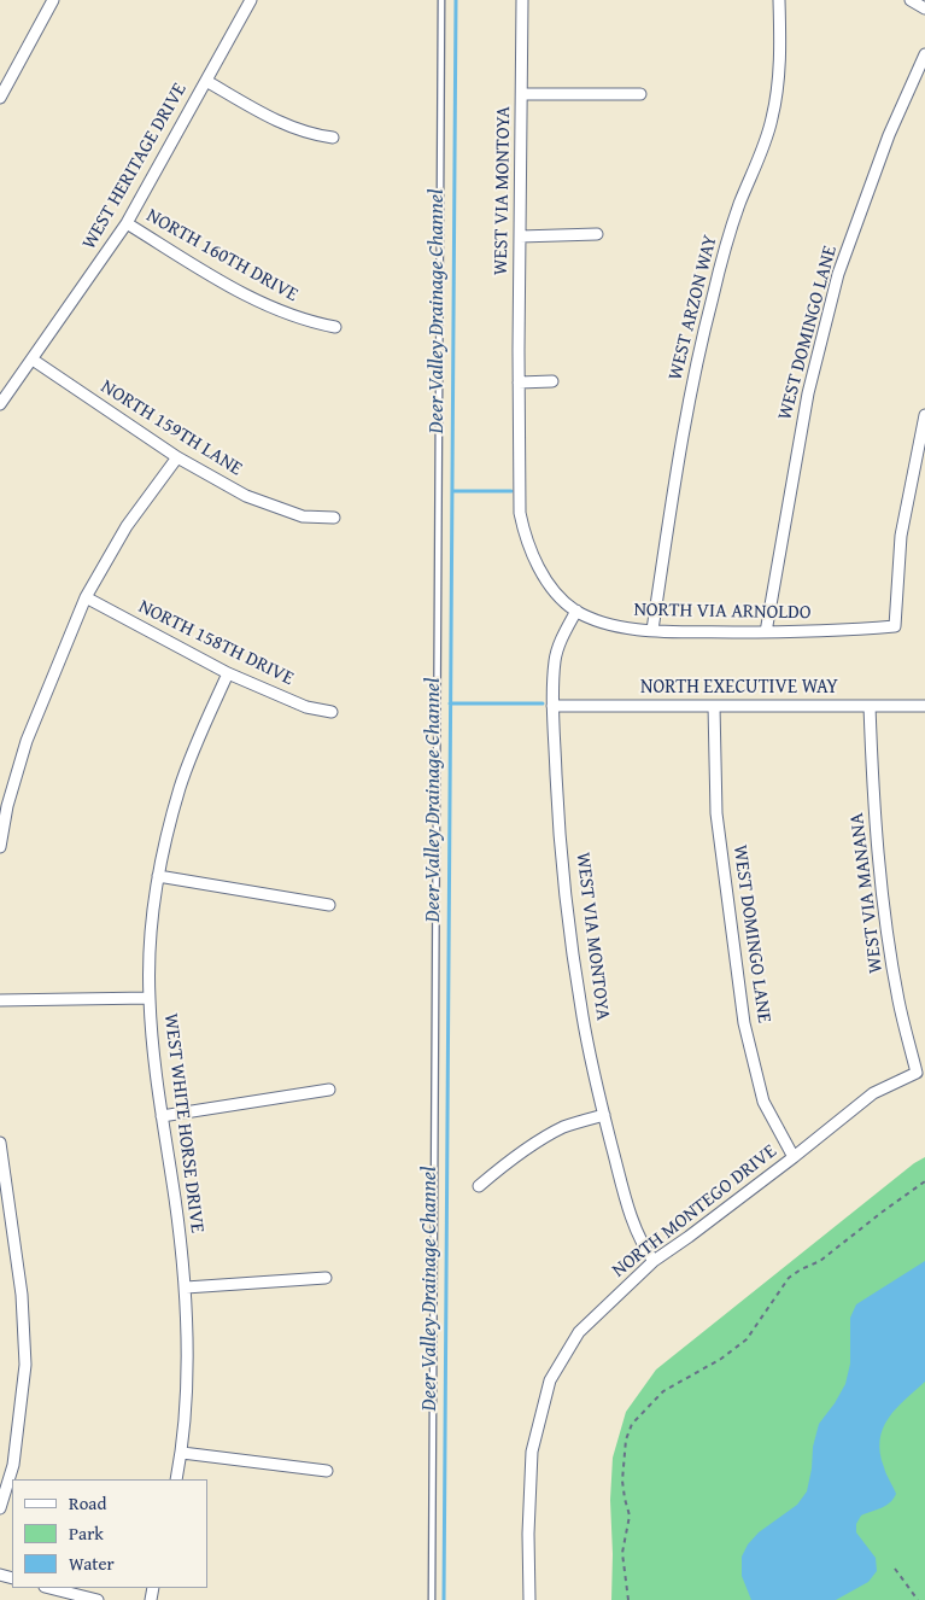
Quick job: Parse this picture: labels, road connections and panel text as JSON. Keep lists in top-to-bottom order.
{
  "streets": {
    "street": [
      "WEST HERITAGE DRIVE",
      "WEST VIA MONTOYA",
      "NORTH 160TH DRIVE",
      "WEST ARZON WAY",
      "WEST DOMINGO LANE",
      "NORTH 159TH LANE",
      "NORTH VIA ARNOLDO",
      "NORTH 158TH DRIVE",
      "NORTH EXECUTIVE WAY",
      "WEST VIA MANANA",
      "WEST WHITE HORSE DRIVE",
      "NORTH MONTEGO DRIVE"
    ]
  },
  "crossings": [
    ["WEST HERITAGE DRIVE", "NORTH 160TH DRIVE"],
    ["WEST HERITAGE DRIVE", "NORTH 159TH LANE"],
    ["WEST VIA MONTOYA", "NORTH VIA ARNOLDO"],
    ["WEST VIA MONTOYA", "NORTH EXECUTIVE WAY"],
    ["WEST VIA MONTOYA", "NORTH MONTEGO DRIVE"],
    ["WEST ARZON WAY", "NORTH VIA ARNOLDO"],
    ["WEST DOMINGO LANE", "NORTH VIA ARNOLDO"],
    ["WEST DOMINGO LANE", "NORTH EXECUTIVE WAY"],
    ["WEST DOMINGO LANE", "NORTH MONTEGO DRIVE"],
    ["NORTH 158TH DRIVE", "WEST WHITE HORSE DRIVE"],
    ["NORTH EXECUTIVE WAY", "WEST VIA MANANA"],
    ["WEST VIA MANANA", "NORTH MONTEGO DRIVE"]
  ],
  "water": ["Deer Valley Drainage Channel"],
  "legend": ["Road", "Park", "Water"]
}
